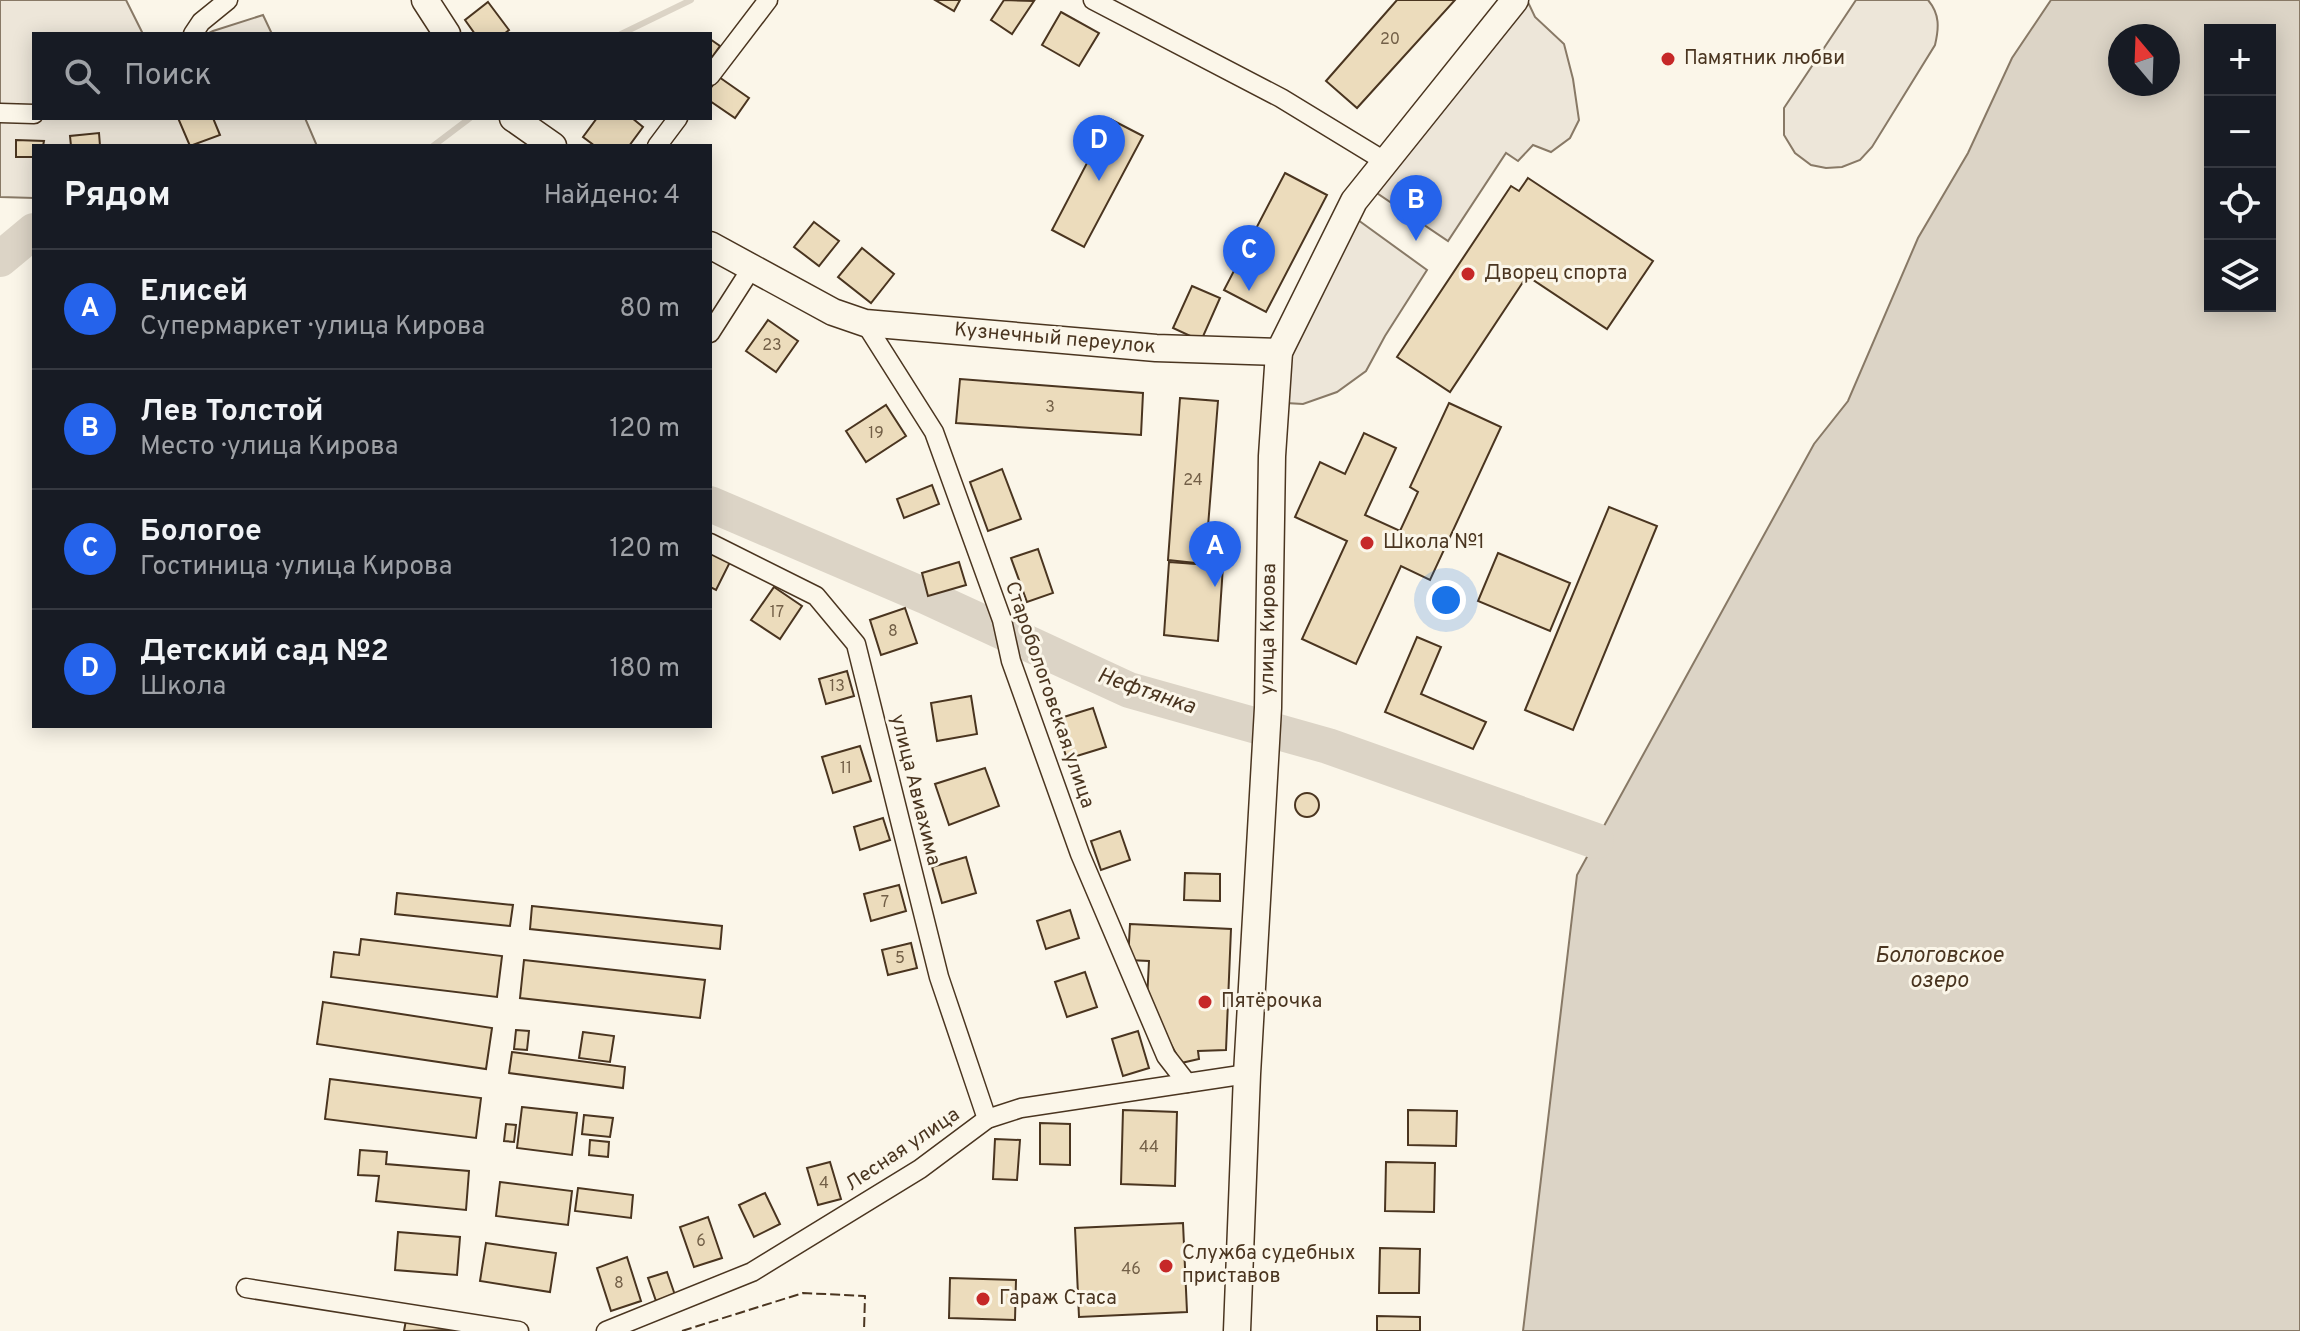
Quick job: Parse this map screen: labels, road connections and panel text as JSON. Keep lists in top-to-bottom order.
{
  "streets": {
    "main road": ["Кузнечный переулок", "улица Кирова"],
    "street": ["Старобологовская улица", "улица Авиахима", "Лесная улица"]
  },
  "crossings": [
    ["Кузнечный переулок", "улица Кирова"],
    ["Кузнечный переулок", "Старобологовская улица"],
    ["улица Кирова", "Лесная улица"],
    ["Старобологовская улица", "Лесная улица"],
    ["улица Авиахима", "Лесная улица"]
  ],
  "water": ["Нефтянка", "Бологовское озеро"],
  "places": [
    "Памятник любви",
    "Дворец спорта",
    "Школа №1",
    "Пятёрочка",
    "Служба судебных приставов",
    "Гараж Стаса"
  ],
  "house_numbers": [
    "20",
    "23",
    "3",
    "19",
    "24",
    "17",
    "8",
    "13",
    "11",
    "7",
    "5",
    "44",
    "4",
    "6",
    "46",
    "8"
  ],
  "north": "top",
  "page": {
    "map_buttons": ["+", "−"],
    "search": "Поиск",
    "pins": [
      "D",
      "B",
      "C",
      "A"
    ],
    "heading": ["Рядом", "Найдено: 4"],
    "list": [
      {
        "mark": "A",
        "name": "Елисей",
        "note": "Супермаркет · улица Кирова",
        "value": "80 m"
      },
      {
        "mark": "B",
        "name": "Лев Толстой",
        "note": "Место · улица Кирова",
        "value": "120 m"
      },
      {
        "mark": "C",
        "name": "Бологое",
        "note": "Гостиница · улица Кирова",
        "value": "120 m"
      },
      {
        "mark": "D",
        "name": "Детский сад №2",
        "note": "Школа",
        "value": "180 m"
      }
    ]
  }
}
